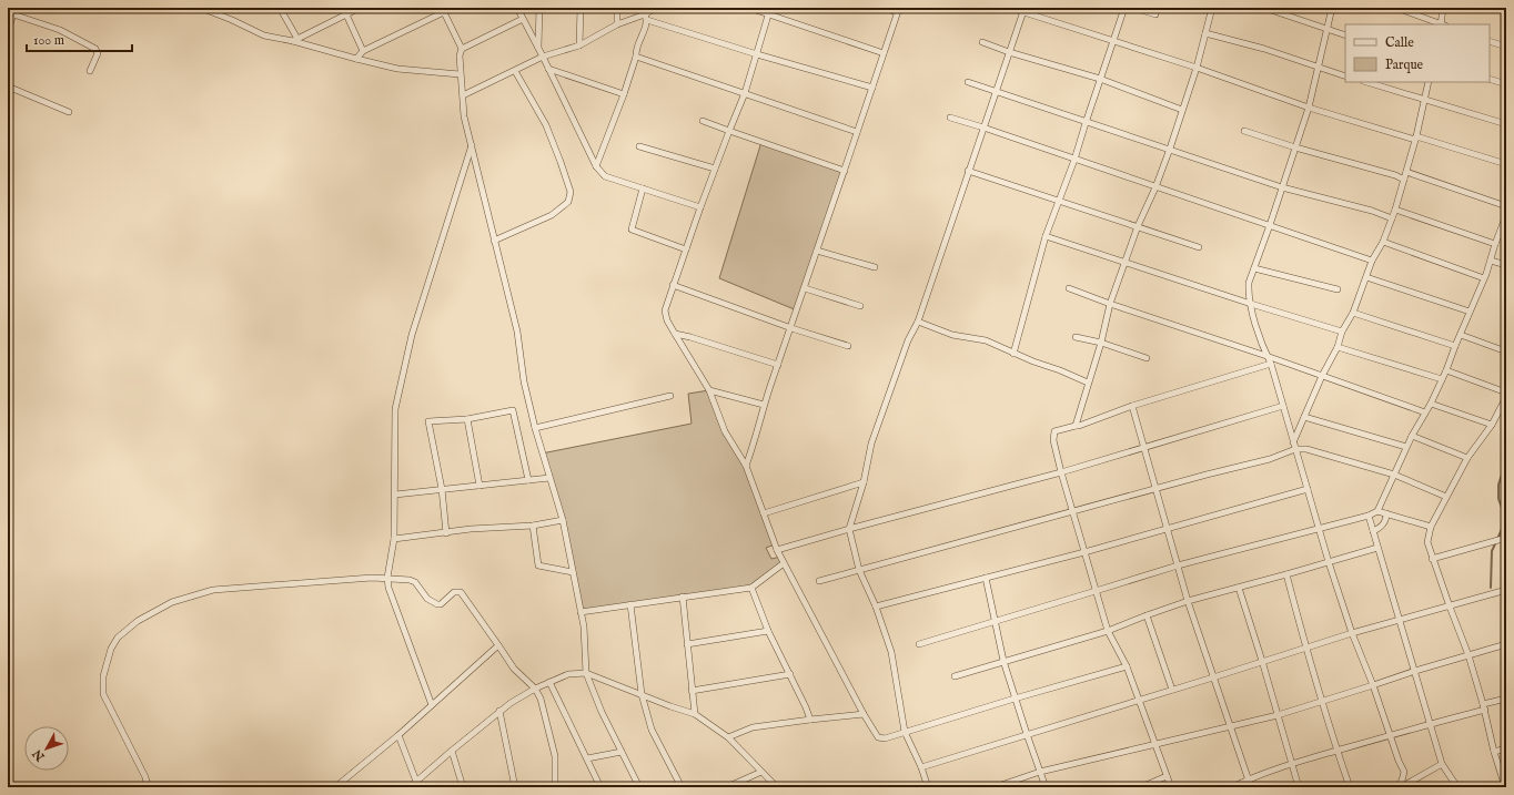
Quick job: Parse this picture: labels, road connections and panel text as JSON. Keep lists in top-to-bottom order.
{
  "legend": ["Calle", "Parque"],
  "scale_bar": "100 m",
  "north": "bottom left"
}
